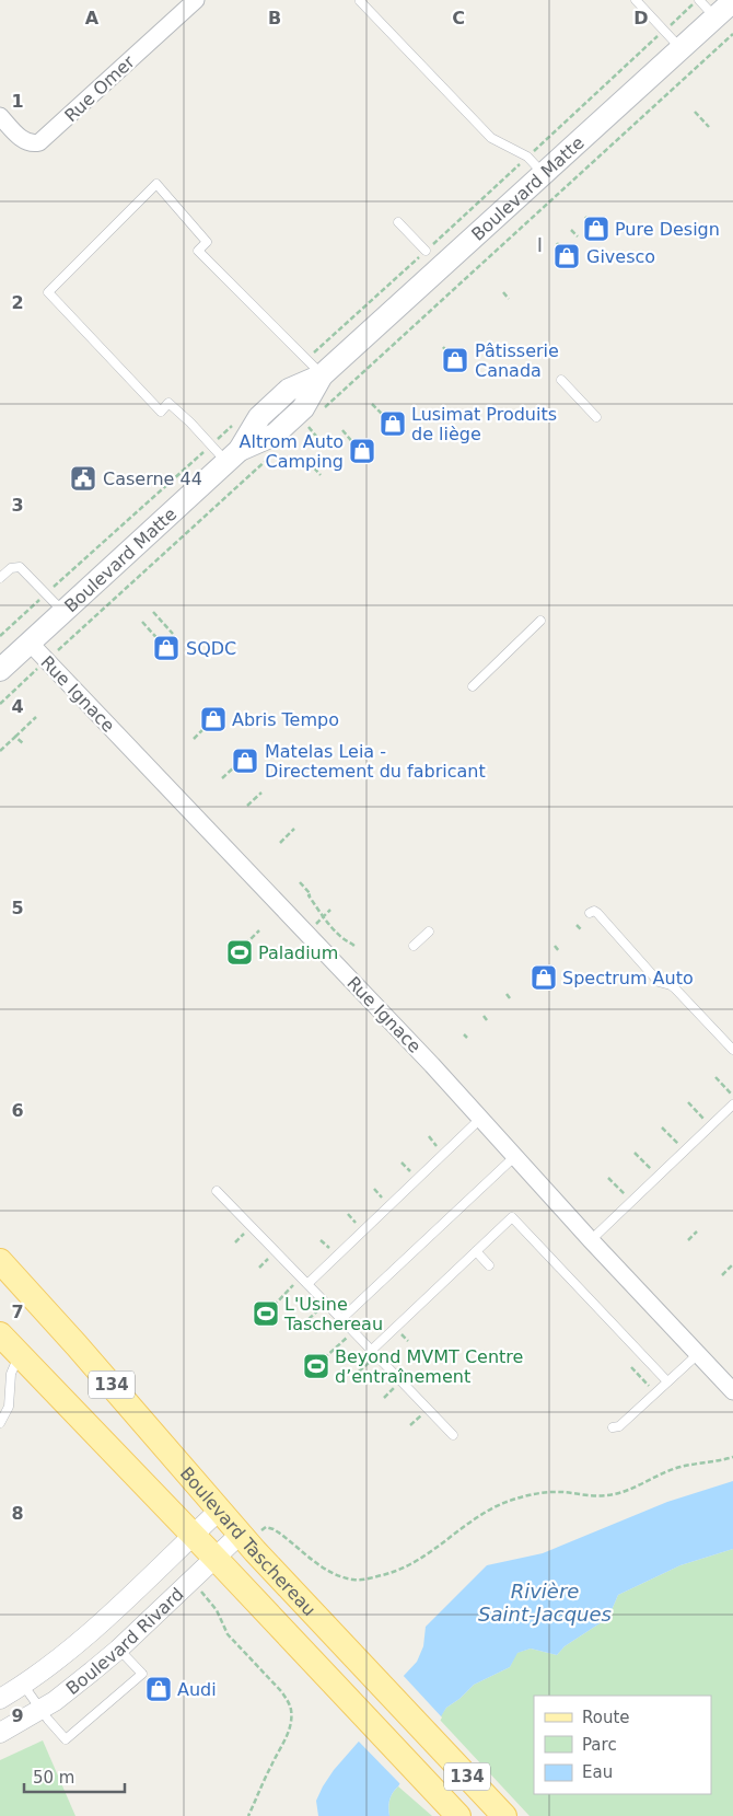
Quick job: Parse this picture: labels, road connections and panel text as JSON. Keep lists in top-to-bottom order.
{
  "streets": {
    "main road": ["Boulevard Matte", "134", "Boulevard Taschereau"],
    "street": ["Rue Omer", "Rue Ignace", "Boulevard Rivard"]
  },
  "crossings": [
    ["Boulevard Matte", "Rue Ignace"],
    ["Boulevard Taschereau", "Boulevard Rivard"]
  ],
  "districts": ["I"],
  "water": ["Rivière Saint-Jacques"],
  "places": {
    "shop": [
      "Pure Design",
      "Givesco",
      "Pâtisserie Canada",
      "Lusimat Produits de liège",
      "Altrom Auto Camping",
      "SQDC",
      "Abris Tempo",
      "Matelas Leia - Directement du fabricant",
      "Spectrum Auto",
      "Audi"
    ],
    "public building": ["Caserne 44"],
    "sports": ["Paladium", "L'Usine Taschereau", "Beyond MVMT Centre d’entraînement"]
  },
  "legend": ["Route", "Parc", "Eau"],
  "scale_bar": "50 m",
  "grid": {
    "columns": [
      "A",
      "B",
      "C",
      "D"
    ],
    "rows": [
      "1",
      "2",
      "3",
      "4",
      "5",
      "6",
      "7",
      "8",
      "9"
    ]
  }
}
